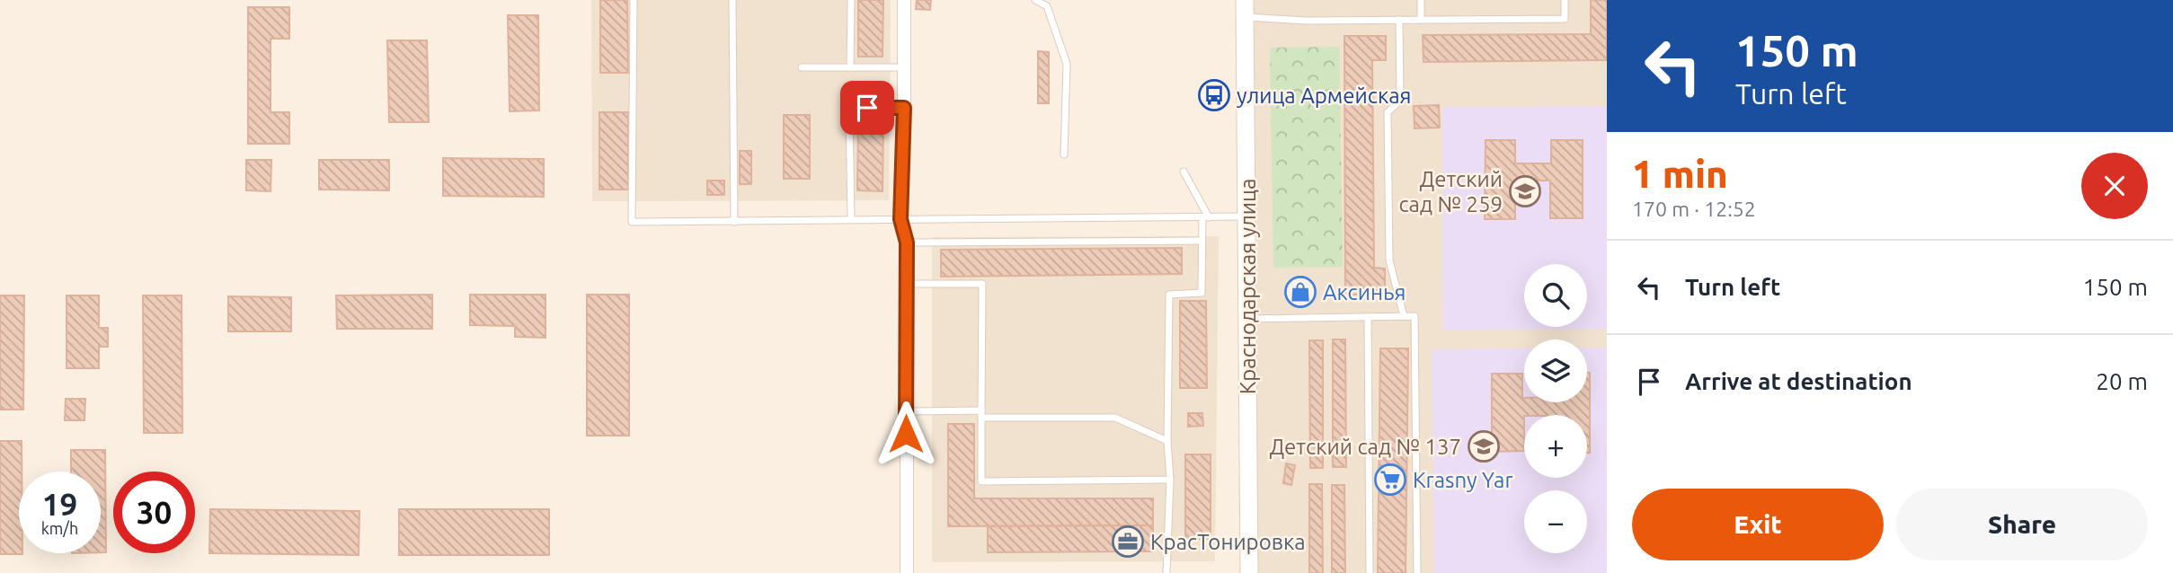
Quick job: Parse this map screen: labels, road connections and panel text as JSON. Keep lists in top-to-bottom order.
{
  "streets": {
    "main road": ["Краснодарская улица"]
  },
  "places": {
    "bus stop": ["улица Армейская"],
    "school or university": ["Детский сад № 259", "Детский сад № 137"],
    "shop": ["Аксинья"],
    "supermarket": ["Krasny Yar"],
    "office": ["КрасТонировка"]
  },
  "page": {
    "turn": ["150 m", "Turn left"],
    "heading": ["1 min", "170 m · 12:52"],
    "list": [
      {
        "name": "Turn left",
        "value": "150 m"
      },
      {
        "name": "Arrive at destination",
        "value": "20 m"
      }
    ],
    "map_buttons": ["+", "−"],
    "speed": "19 km/h",
    "limit": "30",
    "buttons": ["Exit", "Share"]
  }
}
